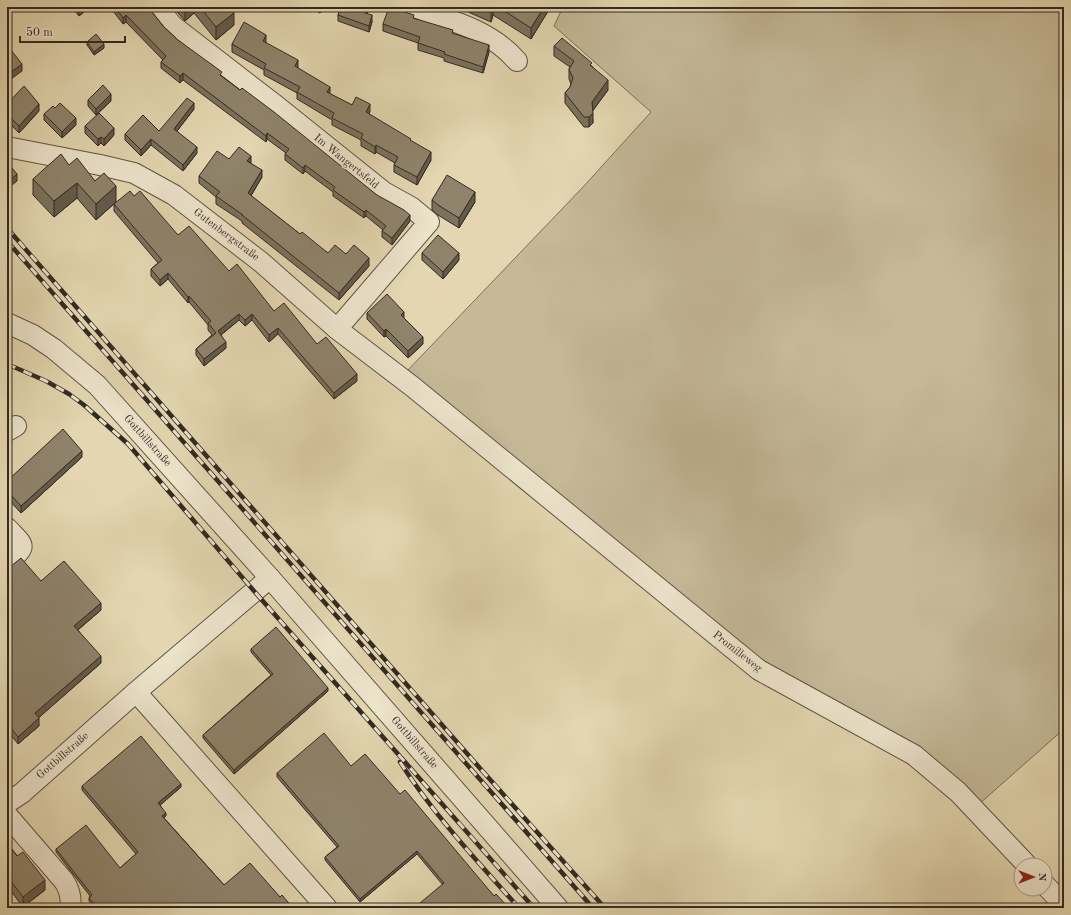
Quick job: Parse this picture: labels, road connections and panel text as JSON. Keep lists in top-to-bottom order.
{
  "streets": {
    "street": [
      "Im Wangertsfeld",
      "Gutenbergstraße",
      "Gottbillstraße",
      "Promilleweg"
    ]
  },
  "crossings": [
    ["Im Wangertsfeld", "Gutenbergstraße"],
    ["Gutenbergstraße", "Promilleweg"]
  ],
  "scale_bar": "50 m",
  "north": "right"
}
